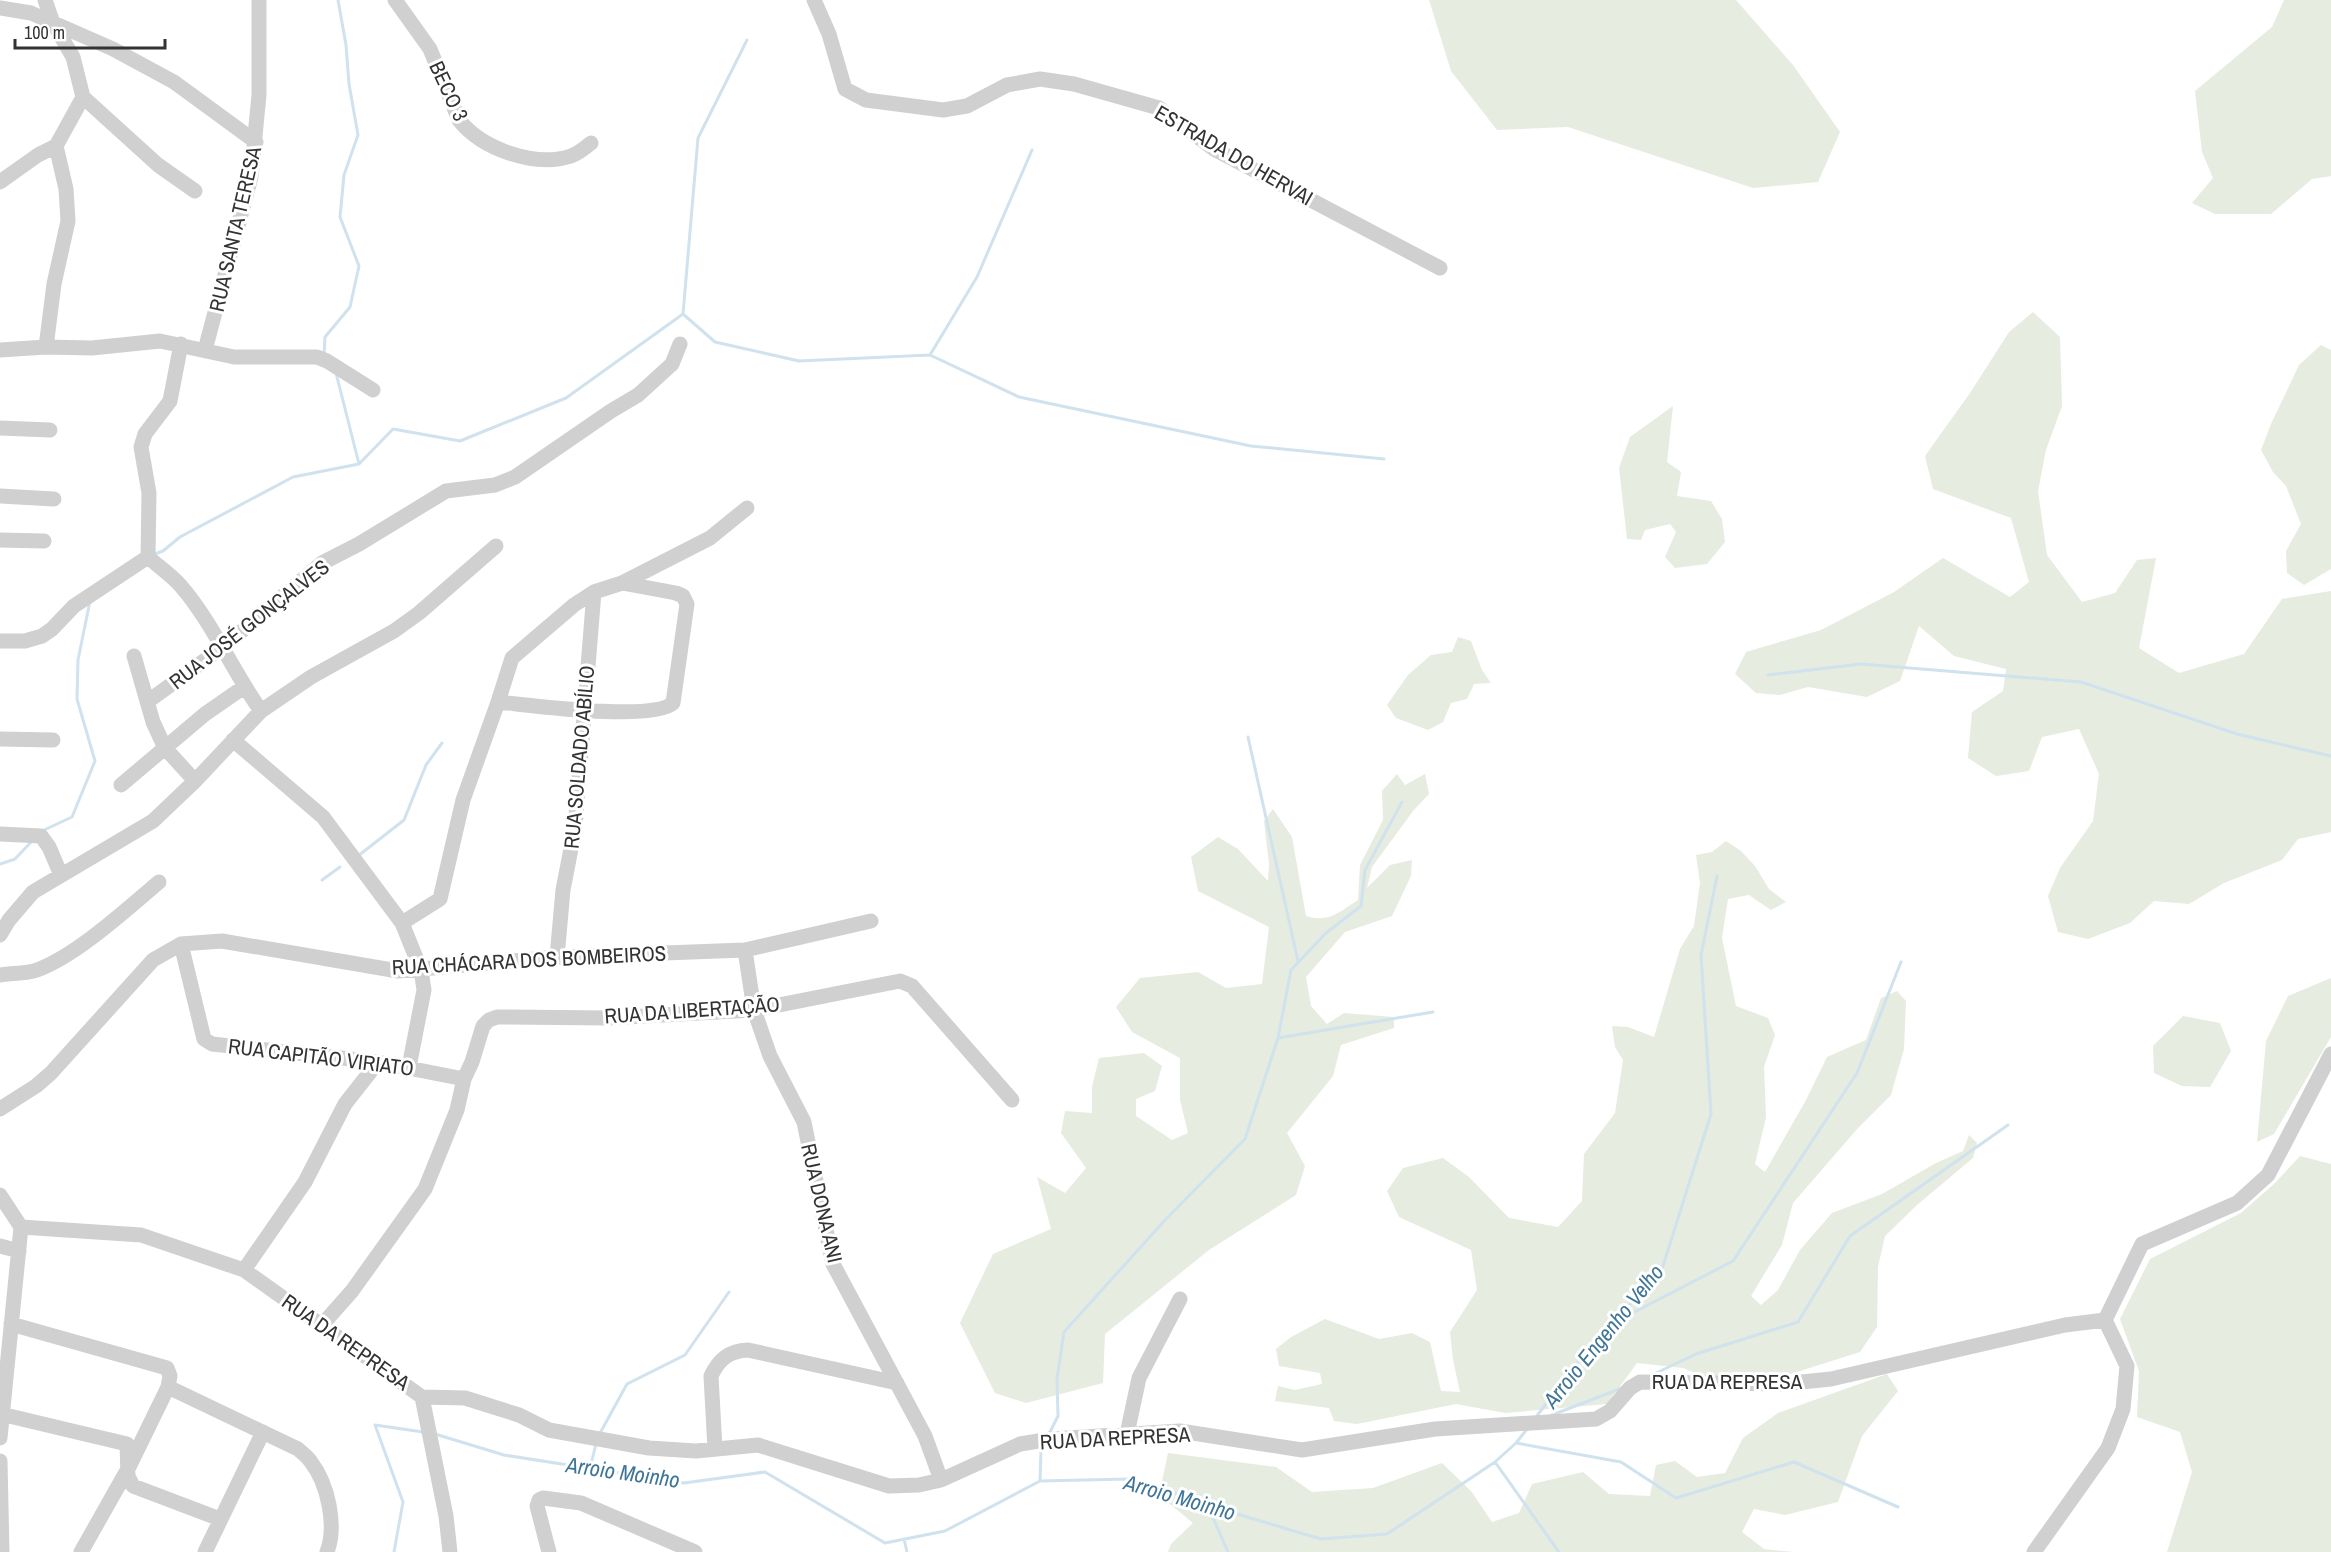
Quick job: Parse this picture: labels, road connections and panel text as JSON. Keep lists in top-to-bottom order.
{
  "streets": {
    "street": [
      "BECO 3",
      "ESTRADA DO HERVAI",
      "RUA SANTA TERESA",
      "RUA JOSÉ GONÇALVES",
      "RUA SOLDADO ABÍLIO",
      "RUA CHÁCARA DOS BOMBEIROS",
      "RUA DA LIBERTAÇÃO",
      "RUA CAPITÃO VIRIATO",
      "RUA DONA ANI",
      "RUA DA REPRESA"
    ]
  },
  "crossings": [
    ["RUA SOLDADO ABÍLIO", "RUA CHÁCARA DOS BOMBEIROS"],
    ["RUA CHÁCARA DOS BOMBEIROS", "RUA CAPITÃO VIRIATO"],
    ["RUA CHÁCARA DOS BOMBEIROS", "RUA DONA ANI"],
    ["RUA DA LIBERTAÇÃO", "RUA CAPITÃO VIRIATO"],
    ["RUA DA LIBERTAÇÃO", "RUA DONA ANI"],
    ["RUA DA LIBERTAÇÃO", "RUA DA REPRESA"],
    ["RUA DONA ANI", "RUA DA REPRESA"]
  ],
  "water": ["Arroio Engenho Velho", "Arroio Moinho"],
  "scale_bar": "100 m"
}
